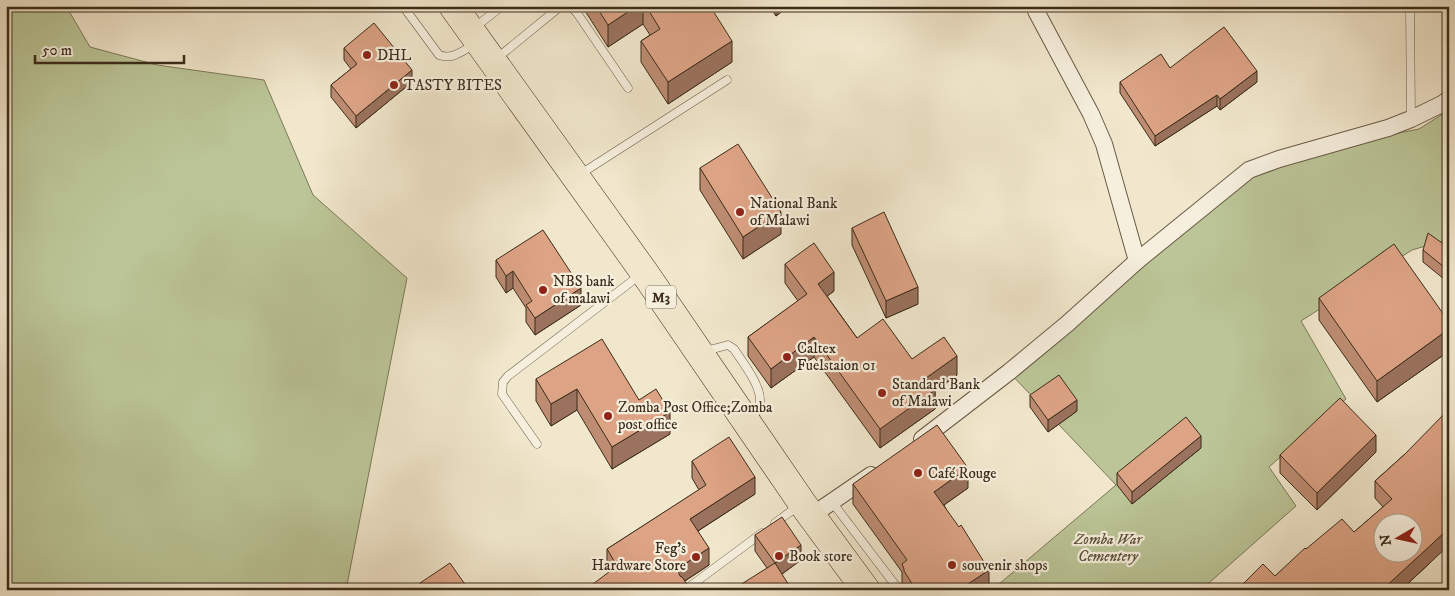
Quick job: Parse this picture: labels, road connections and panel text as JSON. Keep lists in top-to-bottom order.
{
  "streets": {
    "highway": ["M3"]
  },
  "parks": ["Zomba War Cementery"],
  "places": [
    "DHL",
    "TASTY BITES",
    "National Bank of Malawi",
    "NBS bank of malawi",
    "Caltex Fuelstaion 01",
    "Standard Bank of Malawi",
    "Zomba Post Office;Zomba post office",
    "Café Rouge",
    "Book store",
    "Feg's Hardware Store",
    "souvenir shops"
  ],
  "scale_bar": "50 m",
  "north": "left"
}
